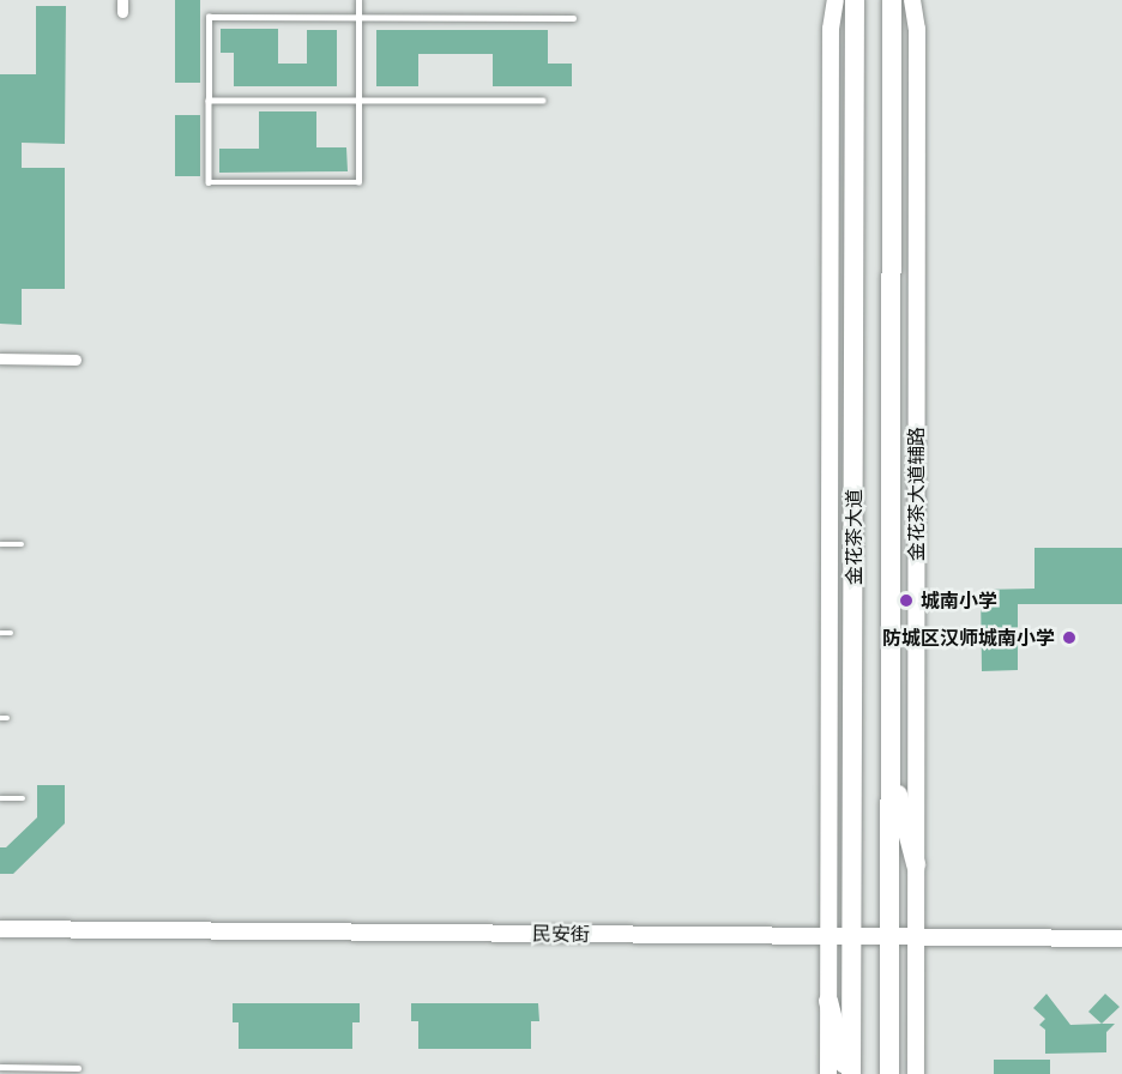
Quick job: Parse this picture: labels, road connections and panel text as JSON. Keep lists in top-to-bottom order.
{
  "streets": {
    "highway": ["金花茶大道"],
    "street": ["金花茶大道辅路", "民安街"]
  },
  "crossings": [
    ["金花茶大道辅路", "民安街"],
    ["金花茶大道", "民安街"]
  ],
  "places": ["城南小学", "防城区汉师城南小学"]
}
